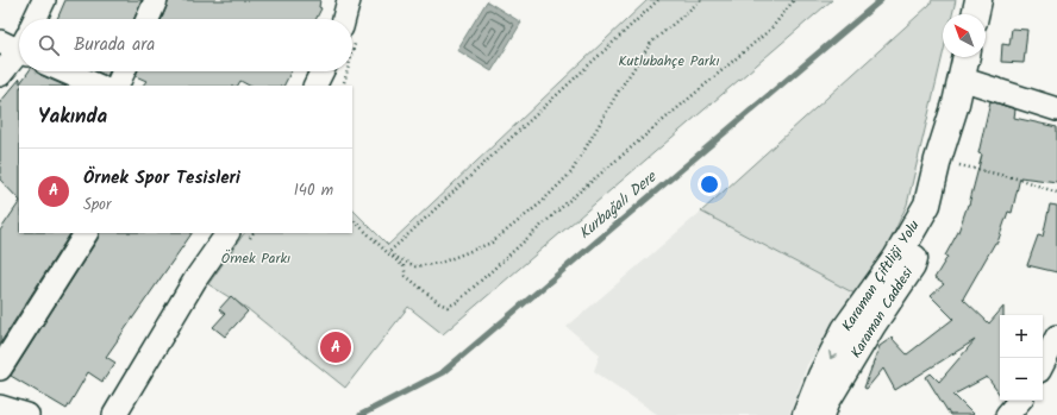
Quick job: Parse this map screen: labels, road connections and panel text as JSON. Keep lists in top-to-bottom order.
{
  "streets": {
    "main road": ["Karaman Çiftliği Yolu", "Karaman Caddesi"]
  },
  "crossings": [
    ["Karaman Çiftliği Yolu", "Karaman Caddesi"]
  ],
  "one_way": ["Karaman Çiftliği Yolu"],
  "water": ["Kurbağalı Dere"],
  "parks": ["Kutlubahçe Parkı", "Örnek Parkı"],
  "north": "top left",
  "page": {
    "search": "Burada ara",
    "heading": "Yakında",
    "list": [
      {
        "mark": "A",
        "name": "Örnek Spor Tesisleri",
        "note": "Spor",
        "value": "140 m"
      }
    ],
    "map_buttons": ["+", "−"],
    "pins": "A"
  }
}
